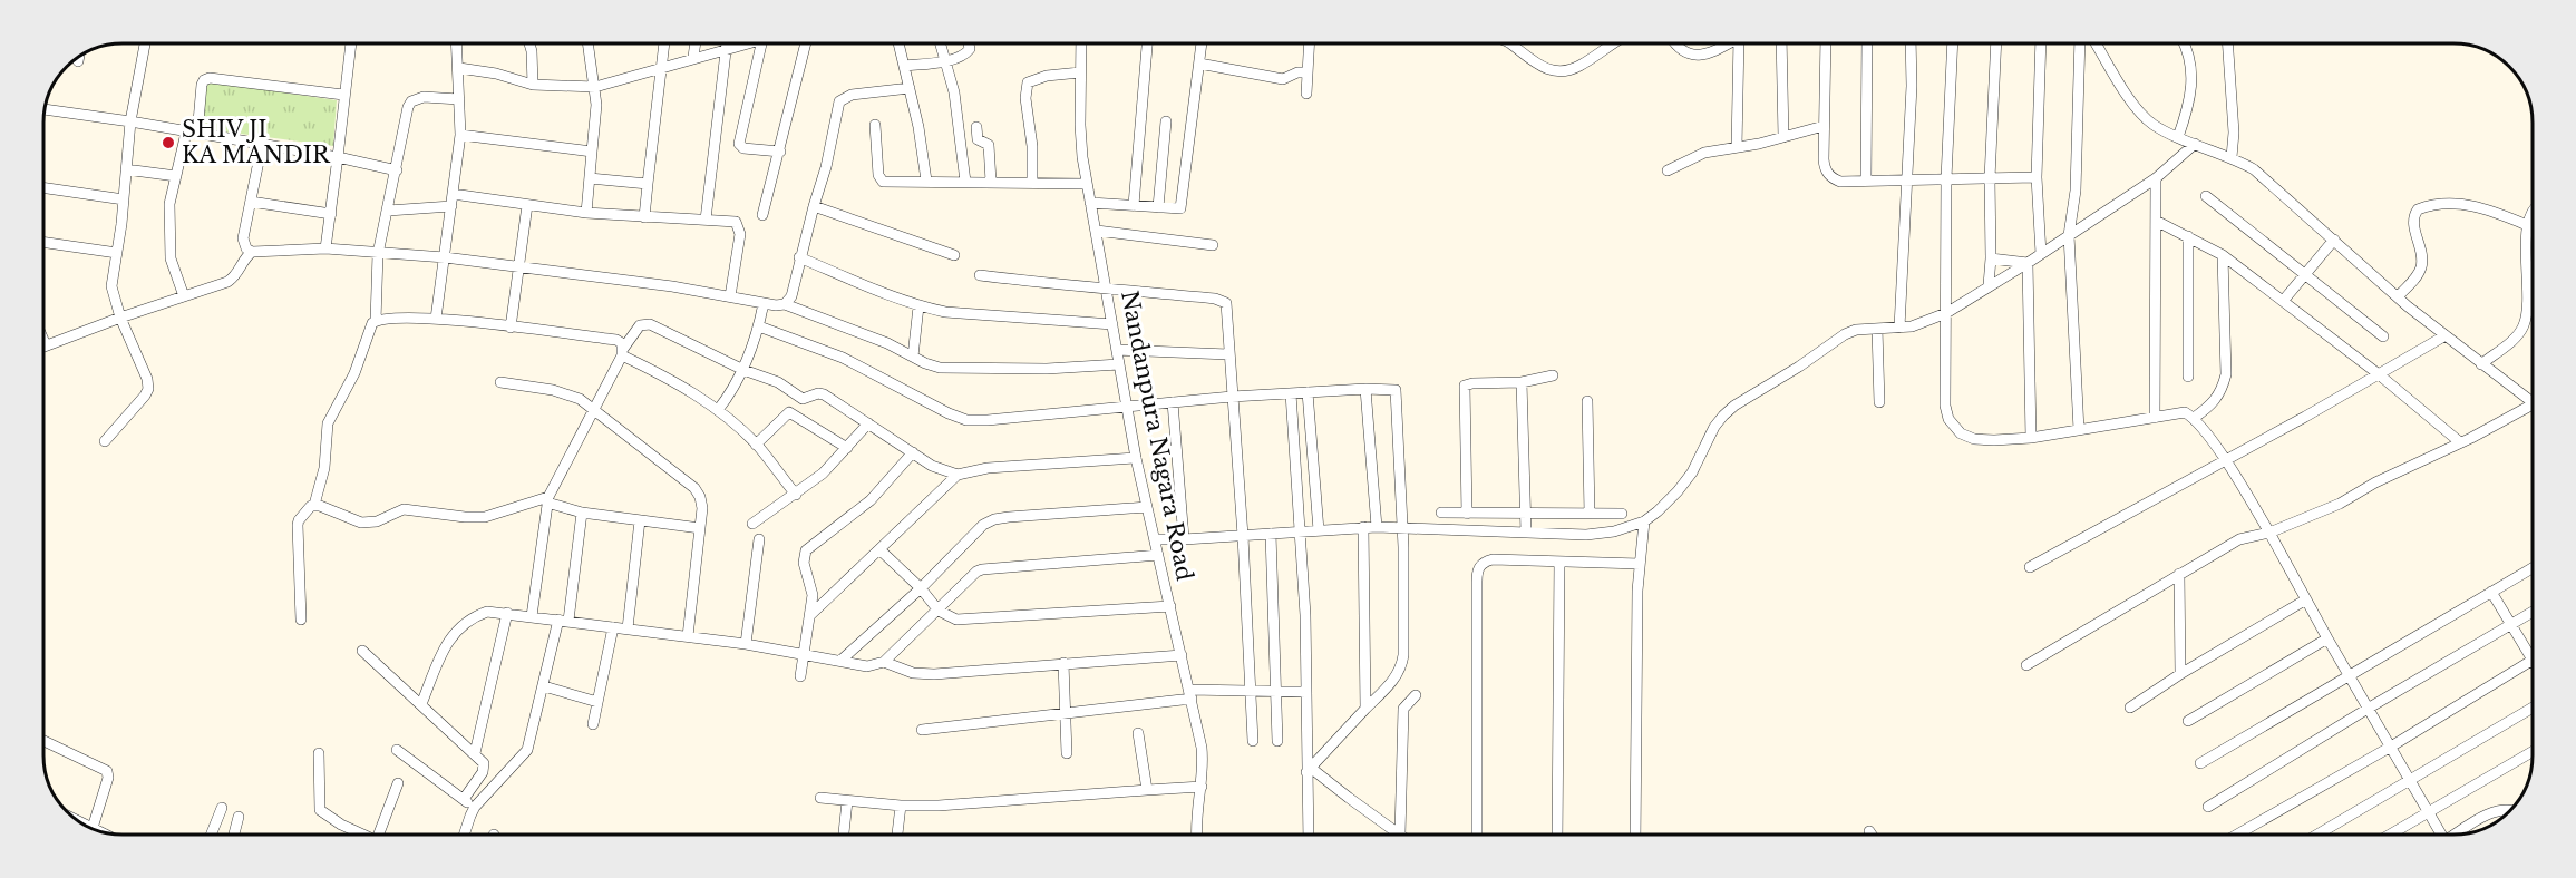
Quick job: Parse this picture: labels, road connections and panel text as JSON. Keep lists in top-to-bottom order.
{
  "streets": {
    "street": ["Nandanpura Nagara Road"]
  },
  "places": ["SHIV JI KA MANDIR"]
}
